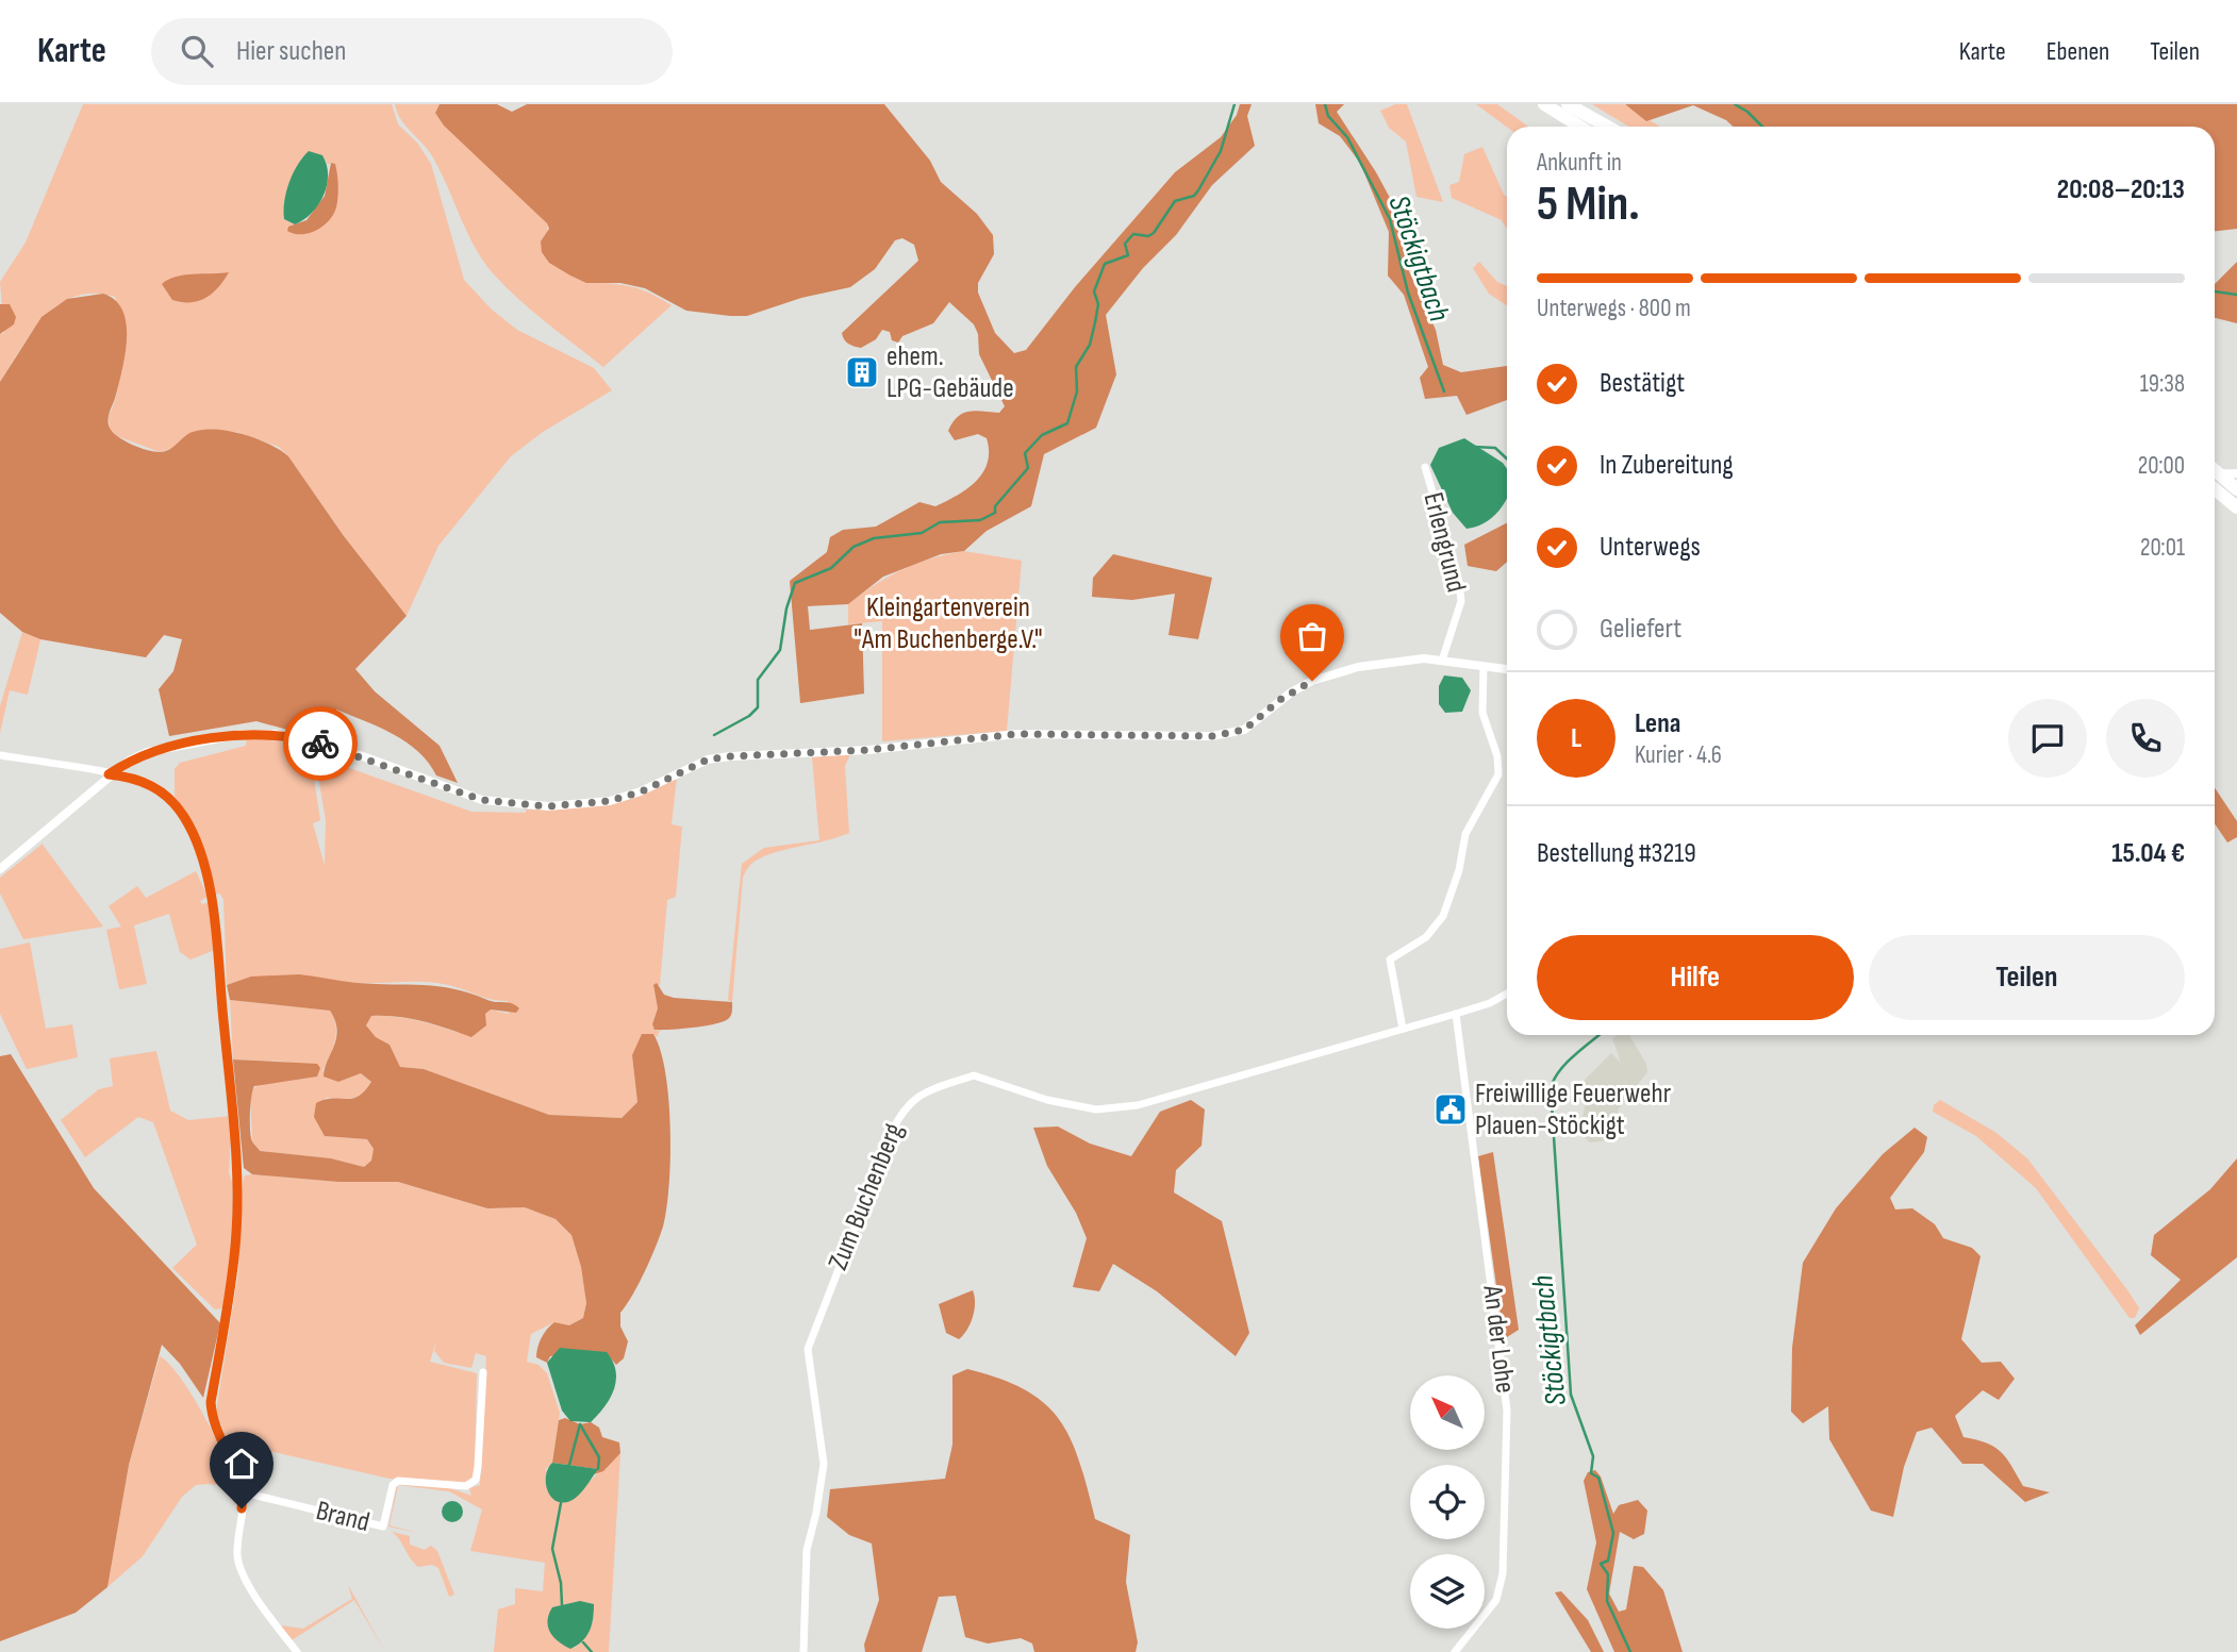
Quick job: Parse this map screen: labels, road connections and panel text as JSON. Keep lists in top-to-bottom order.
{
  "streets": {
    "street": [
      "Erlengrund",
      "Zum Buchenberg",
      "An der Lohe",
      "Brand"
    ]
  },
  "crossings": [
    ["Zum Buchenberg", "An der Lohe"]
  ],
  "water": ["Stöckigtbach"],
  "parks": ["Kleingartenverein \"Am Buchenberge.V.\""],
  "places": {
    "building": ["ehem. LPG-Gebäude"],
    "public building": ["Freiwillige Feuerwehr Plauen-Stöckigt"]
  },
  "north": "top left",
  "page": {
    "header": "Karte",
    "search": "Hier suchen",
    "nav": ["Karte", "Ebenen", "Teilen"],
    "heading": ["5 Min.", "Ankunft in", "20:08–20:13"],
    "panel": [
      "Lena",
      "Kurier · 4.6",
      "Bestellung #3219",
      "15.04 €"
    ],
    "bar": "Unterwegs · 800 m",
    "list": [
      ["Bestätigt", "19:38"],
      ["In Zubereitung", "20:00"],
      ["Unterwegs", "20:01"],
      "Geliefert"
    ],
    "round": "L",
    "buttons": ["Hilfe", "Teilen"]
  }
}
